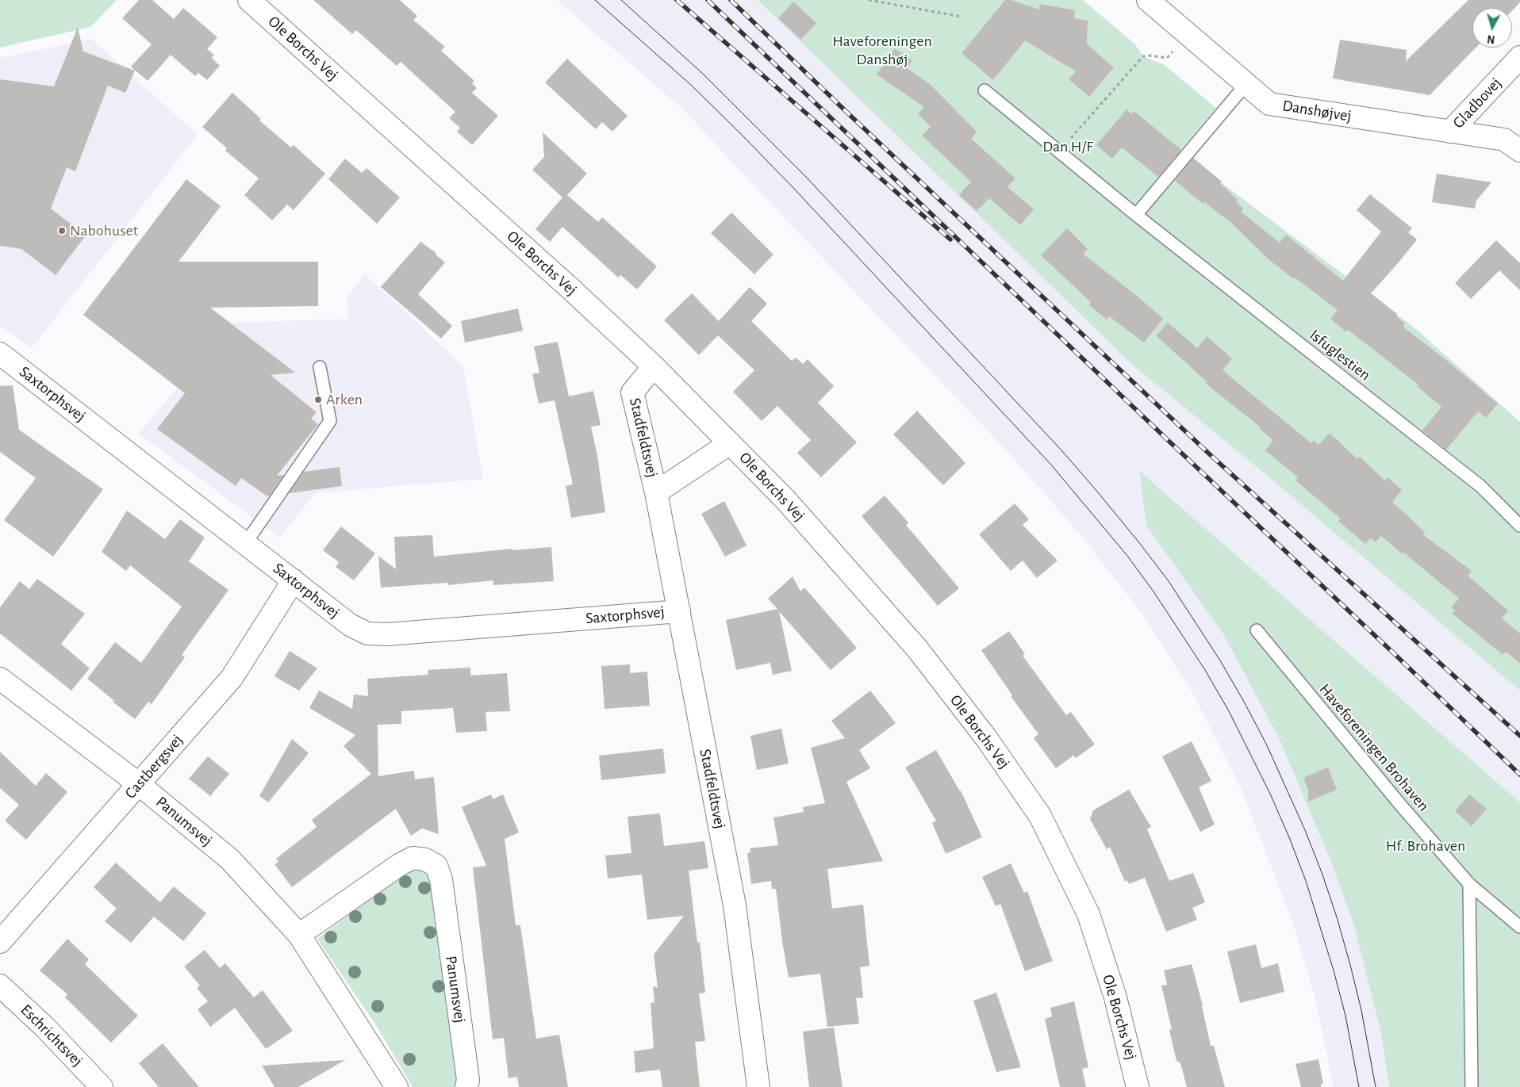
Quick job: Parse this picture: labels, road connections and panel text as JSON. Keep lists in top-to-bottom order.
{
  "streets": {
    "street": [
      "Ole Borchs Vej",
      "Gladbovej",
      "Danshøjvej",
      "Saxtorphsvej",
      "Stadfeldtsvej",
      "Castbergsvej",
      "Panumsvej",
      "Eschrichtsvej"
    ],
    "lane": ["Isfuglestien", "Haveforeningen Brohaven"]
  },
  "crossings": [
    ["Ole Borchs Vej", "Stadfeldtsvej"],
    ["Gladbovej", "Danshøjvej"],
    ["Saxtorphsvej", "Stadfeldtsvej"],
    ["Saxtorphsvej", "Castbergsvej"],
    ["Castbergsvej", "Panumsvej"]
  ],
  "parks": ["Haveforeningen Danshøj", "Dan H/F", "Hf. Brohaven"],
  "places": ["Nabohuset", "Arken"],
  "north": "bottom"
}
